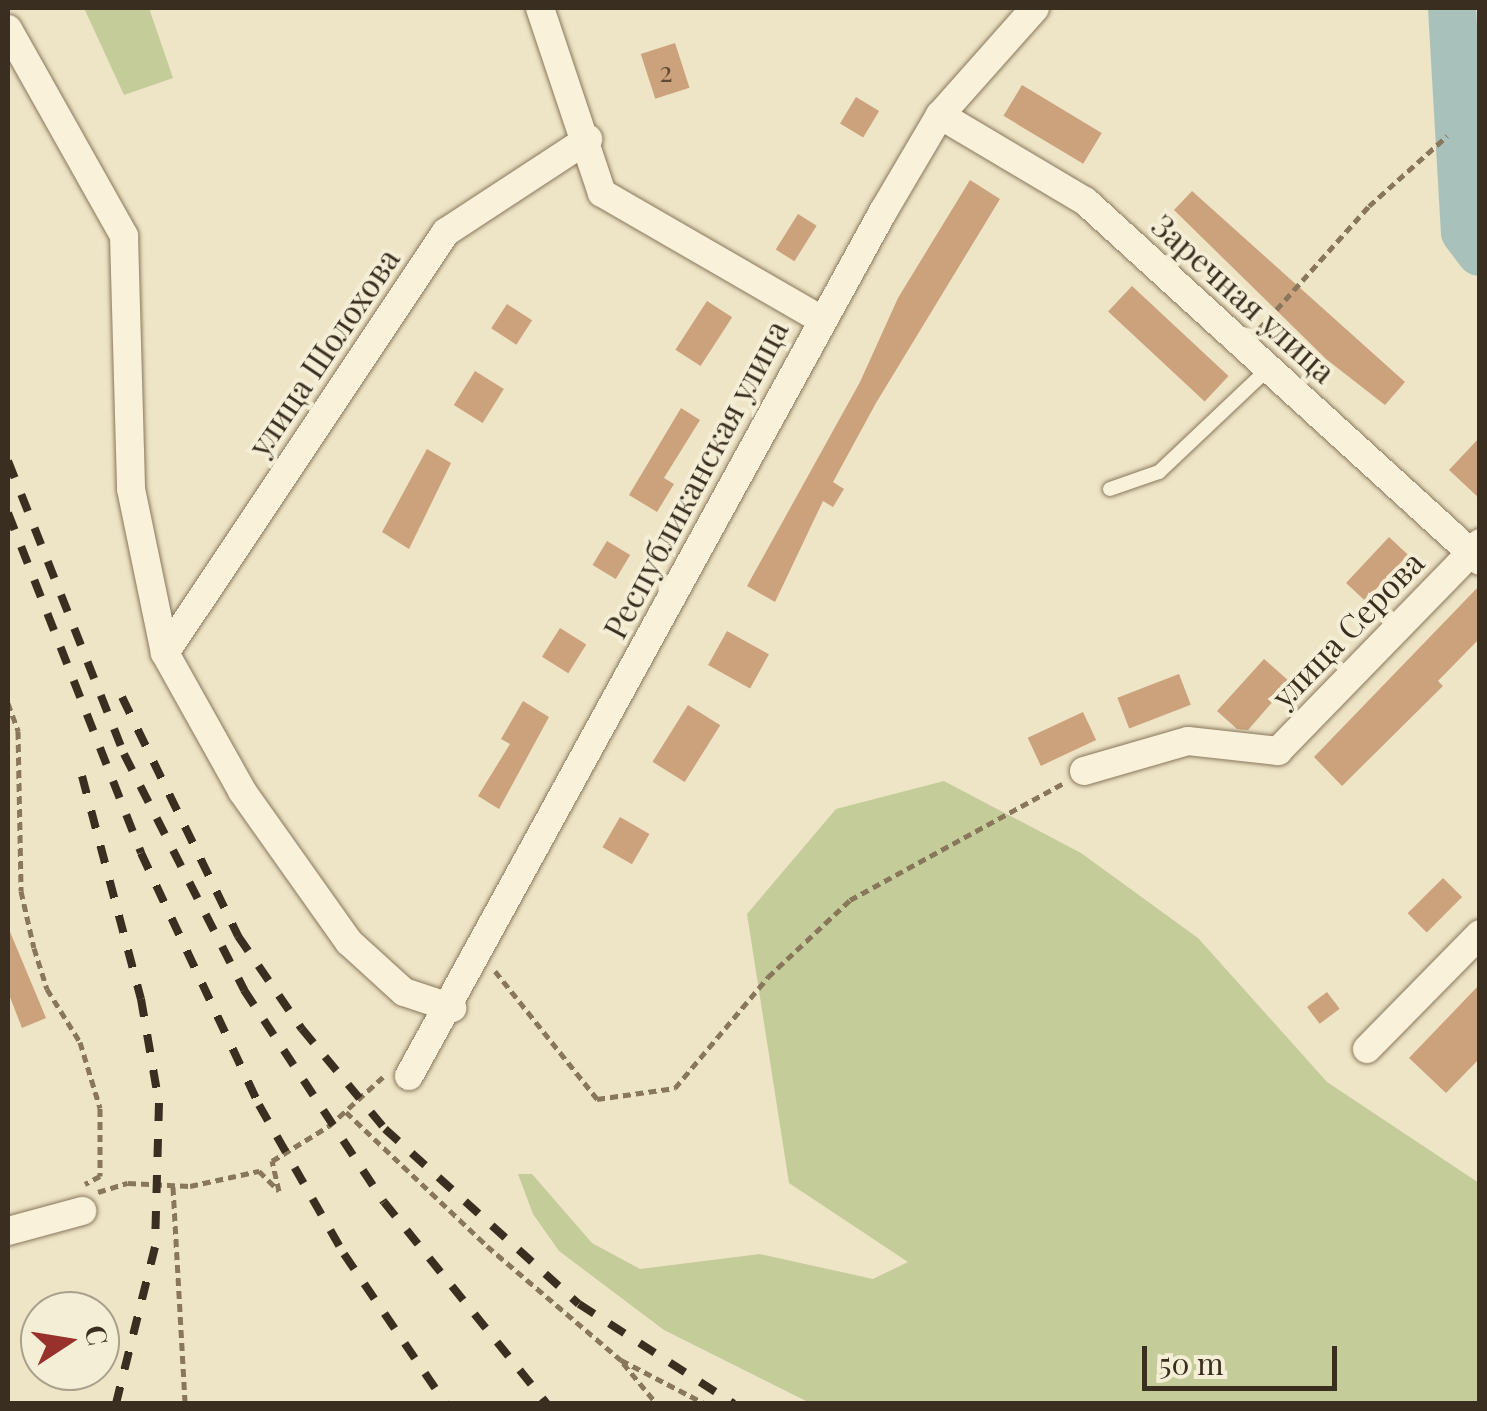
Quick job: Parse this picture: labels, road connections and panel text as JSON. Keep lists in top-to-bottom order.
{
  "streets": {
    "street": [
      "Заречная улица",
      "улица Шолохова",
      "Республиканская улица",
      "улица Серова"
    ]
  },
  "crossings": [
    ["Заречная улица", "Республиканская улица"],
    ["Заречная улица", "улица Серова"]
  ],
  "house_numbers": ["2"],
  "scale_bar": "50 m",
  "north": "right"
}
